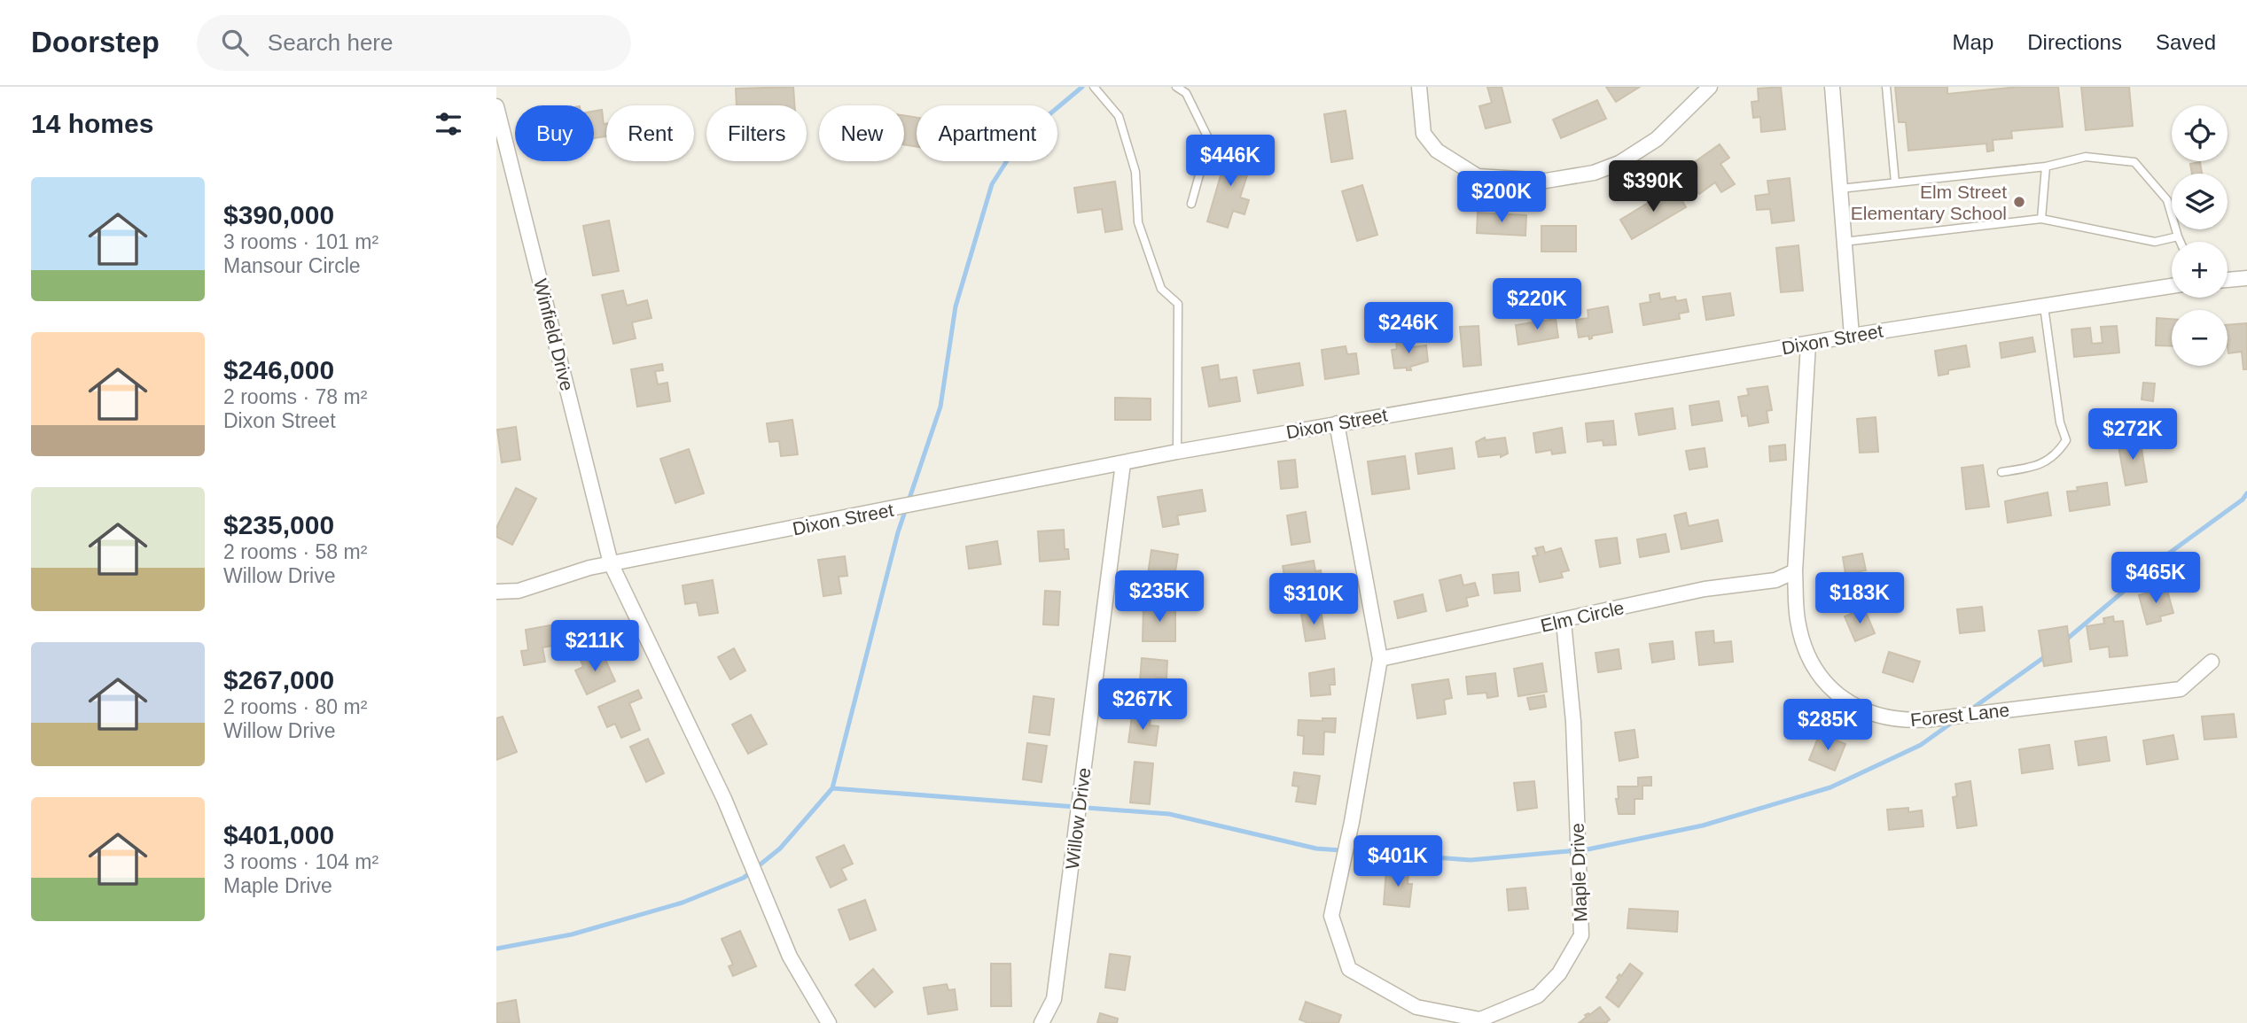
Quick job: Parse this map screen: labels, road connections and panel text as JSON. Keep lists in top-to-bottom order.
{
  "streets": {
    "street": [
      "Winfield Drive",
      "Dixon Street",
      "Elm Circle",
      "Forest Lane",
      "Willow Drive",
      "Maple Drive"
    ]
  },
  "crossings": [
    ["Winfield Drive", "Dixon Street"],
    ["Dixon Street", "Willow Drive"],
    ["Elm Circle", "Forest Lane"],
    ["Elm Circle", "Maple Drive"]
  ],
  "places": ["Elm Street Elementary School"],
  "page": {
    "header": "Doorstep",
    "search": "Search here",
    "nav": ["Map", "Directions", "Saved"],
    "heading": "14 homes",
    "map_buttons": ["+", "−"],
    "chip": [
      "Buy",
      "Rent",
      "Filters",
      "New",
      "Apartment"
    ],
    "price": [
      "$446K",
      "$390K",
      "$200K",
      "$220K",
      "$246K",
      "$272K",
      "$465K",
      "$235K",
      "$183K",
      "$310K",
      "$211K",
      "$267K",
      "$285K",
      "$401K"
    ],
    "list": [
      {
        "name": "$390,000",
        "note": "3 rooms · 101 m² · Mansour Circle"
      },
      {
        "name": "$246,000",
        "note": "2 rooms · 78 m² · Dixon Street"
      },
      {
        "name": "$235,000",
        "note": "2 rooms · 58 m² · Willow Drive"
      },
      {
        "name": "$267,000",
        "note": "2 rooms · 80 m² · Willow Drive"
      },
      {
        "name": "$401,000",
        "note": "3 rooms · 104 m² · Maple Drive"
      }
    ]
  }
}
